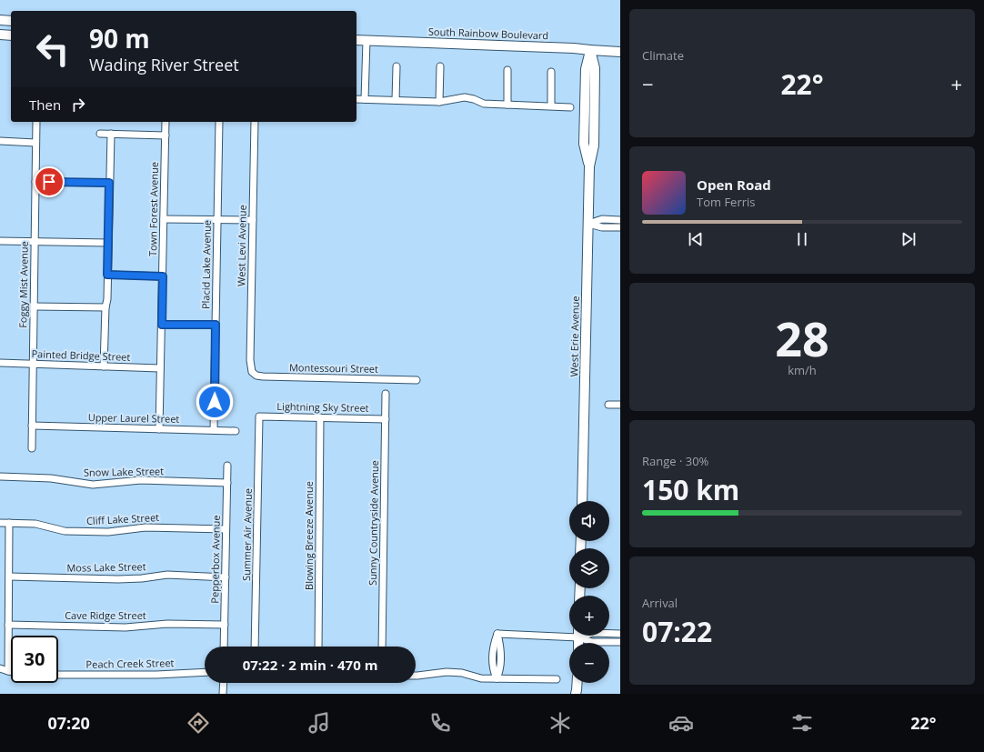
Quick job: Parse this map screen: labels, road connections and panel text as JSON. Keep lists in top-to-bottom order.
{
  "streets": {
    "street": [
      "South Rainbow Boulevard",
      "Town Forest Avenue",
      "West Levi Avenue",
      "Placid Lake Avenue",
      "Foggy Mist Avenue",
      "West Erie Avenue",
      "Painted Bridge Street",
      "Montessouri Street",
      "Lightning Sky Street",
      "Upper Laurel Street",
      "Snow Lake Street",
      "Cliff Lake Street",
      "Sunny Countryside Avenue",
      "Summer Air Avenue",
      "Blowing Breeze Avenue",
      "Pepperbox Avenue",
      "Moss Lake Street",
      "Cave Ridge Street",
      "Peach Creek Street"
    ]
  },
  "crossings": [
    ["South Rainbow Boulevard", "West Erie Avenue"],
    ["Town Forest Avenue", "Painted Bridge Street"],
    ["Town Forest Avenue", "Upper Laurel Street"],
    ["West Levi Avenue", "Montessouri Street"],
    ["Placid Lake Avenue", "Upper Laurel Street"],
    ["Foggy Mist Avenue", "Painted Bridge Street"],
    ["Foggy Mist Avenue", "Upper Laurel Street"],
    ["Lightning Sky Street", "Sunny Countryside Avenue"],
    ["Lightning Sky Street", "Summer Air Avenue"],
    ["Lightning Sky Street", "Blowing Breeze Avenue"],
    ["Snow Lake Street", "Pepperbox Avenue"],
    ["Cliff Lake Street", "Pepperbox Avenue"],
    ["Pepperbox Avenue", "Moss Lake Street"],
    ["Pepperbox Avenue", "Cave Ridge Street"]
  ],
  "page": {
    "tile": [
      "Climate",
      ["28", "km/h"],
      ["Range · 30%", "150 km"],
      ["Arrival", "07:22"]
    ],
    "turn": ["90 m", "Wading River Street"],
    "heat": ["−", "22°", "+"],
    "then": "Then",
    "song": ["Open Road", "Tom Ferris"],
    "map_buttons": ["+", "−"],
    "limit": "30",
    "trip": "07:22 · 2 min · 470 m",
    "tabs": ["07:20", "22°"]
  }
}
